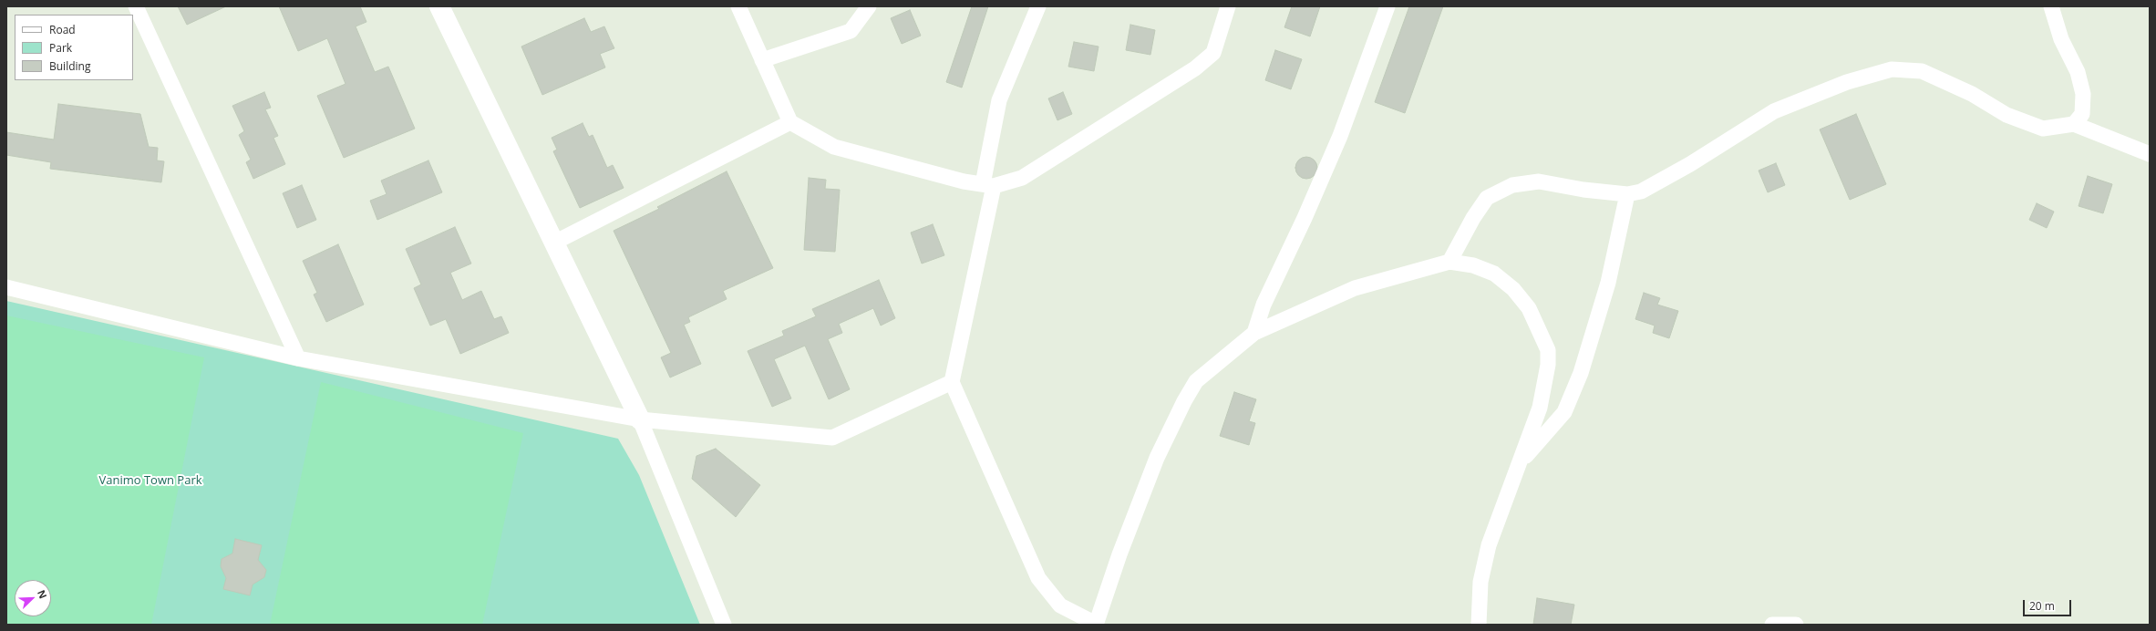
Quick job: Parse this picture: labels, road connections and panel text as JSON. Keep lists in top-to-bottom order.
{
  "parks": ["Vanimo Town Park"],
  "legend": ["Road", "Park", "Building"],
  "scale_bar": "20 m",
  "north": "top right"
}
